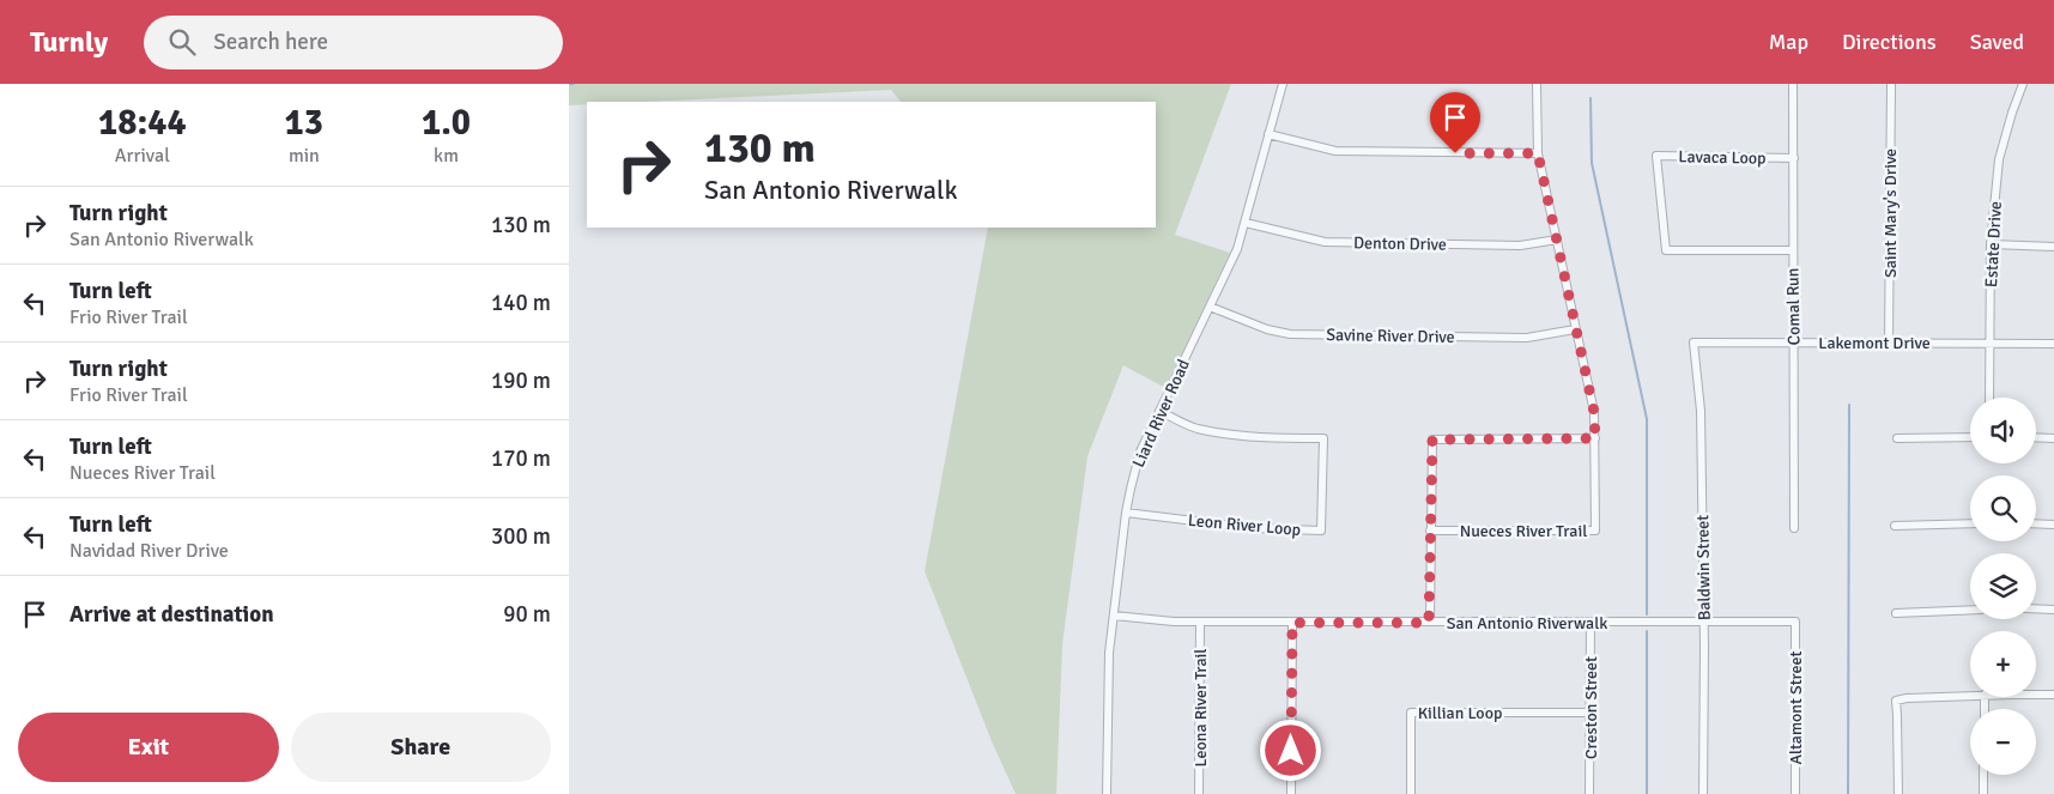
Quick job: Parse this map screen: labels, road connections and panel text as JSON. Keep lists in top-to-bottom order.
{
  "streets": {
    "street": [
      "Lavaca Loop",
      "Saint Mary's Drive",
      "Denton Drive",
      "Estate Drive",
      "Comal Run",
      "Savine River Drive",
      "Lakemont Drive",
      "Liard River Road",
      "Leon River Loop",
      "Nueces River Trail",
      "Baldwin Street",
      "San Antonio Riverwalk",
      "Leona River Trail",
      "Creston Street",
      "Altamont Street",
      "Killian Loop"
    ]
  },
  "crossings": [
    ["Lavaca Loop", "Comal Run"],
    ["Saint Mary's Drive", "Lakemont Drive"],
    ["Denton Drive", "Liard River Road"],
    ["Denton Drive", "Nueces River Trail"],
    ["Estate Drive", "Lakemont Drive"],
    ["Comal Run", "Lakemont Drive"],
    ["Savine River Drive", "Liard River Road"],
    ["Savine River Drive", "Nueces River Trail"],
    ["Lakemont Drive", "Baldwin Street"],
    ["Liard River Road", "Leon River Loop"],
    ["Liard River Road", "San Antonio Riverwalk"],
    ["Baldwin Street", "San Antonio Riverwalk"],
    ["San Antonio Riverwalk", "Leona River Trail"],
    ["San Antonio Riverwalk", "Creston Street"],
    ["San Antonio Riverwalk", "Altamont Street"],
    ["Creston Street", "Killian Loop"]
  ],
  "page": {
    "header": "Turnly",
    "search": "Search here",
    "nav": ["Map", "Directions", "Saved"],
    "eta": [
      "18:44",
      "Arrival",
      "13",
      "min",
      "1.0",
      "km"
    ],
    "turn": ["130 m", "San Antonio Riverwalk"],
    "list": [
      {
        "name": "Turn right",
        "note": "San Antonio Riverwalk",
        "value": "130 m"
      },
      {
        "name": "Turn left",
        "note": "Frio River Trail",
        "value": "140 m"
      },
      {
        "name": "Turn right",
        "note": "Frio River Trail",
        "value": "190 m"
      },
      {
        "name": "Turn left",
        "note": "Nueces River Trail",
        "value": "170 m"
      },
      {
        "name": "Turn left",
        "note": "Navidad River Drive",
        "value": "300 m"
      },
      {
        "name": "Arrive at destination",
        "value": "90 m"
      }
    ],
    "map_buttons": ["+", "−"],
    "buttons": ["Exit", "Share"]
  }
}
